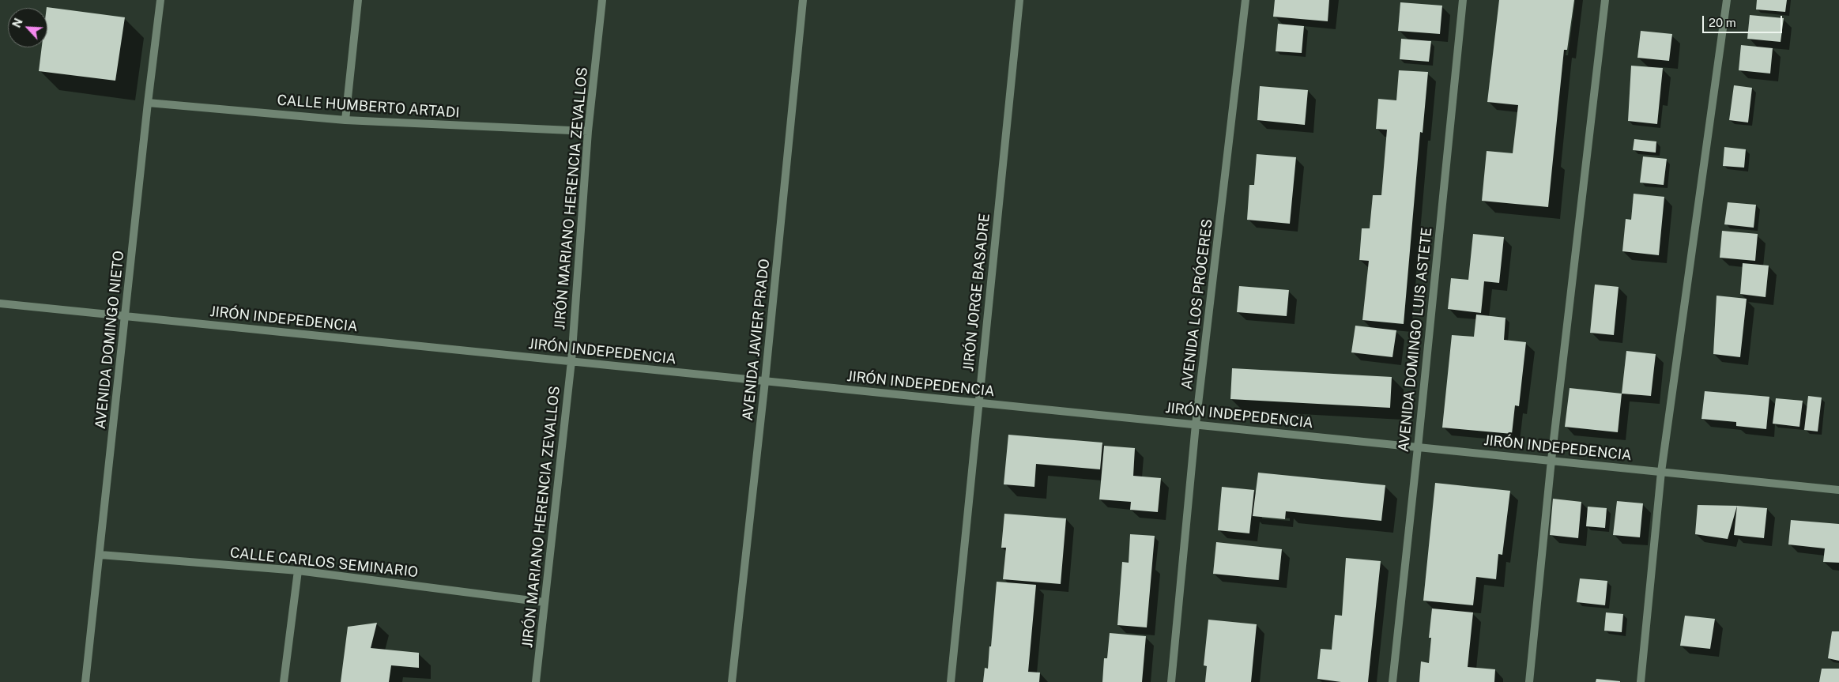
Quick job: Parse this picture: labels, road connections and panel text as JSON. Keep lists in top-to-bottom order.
{
  "streets": {
    "street": [
      "CALLE HUMBERTO ARTADI",
      "JIRÓN MARIANO HERENCIA ZEVALLOS",
      "JIRÓN JORGE BASADRE",
      "AVENIDA LOS PRÓCERES",
      "JIRÓN INDEPEDENCIA",
      "AVENIDA DOMINGO NIETO",
      "AVENIDA JAVIER PRADO",
      "AVENIDA DOMINGO LUIS ASTETE",
      "CALLE CARLOS SEMINARIO"
    ]
  },
  "crossings": [
    ["CALLE HUMBERTO ARTADI", "JIRÓN MARIANO HERENCIA ZEVALLOS"],
    ["CALLE HUMBERTO ARTADI", "AVENIDA DOMINGO NIETO"],
    ["JIRÓN MARIANO HERENCIA ZEVALLOS", "JIRÓN INDEPEDENCIA"],
    ["JIRÓN MARIANO HERENCIA ZEVALLOS", "CALLE CARLOS SEMINARIO"],
    ["JIRÓN JORGE BASADRE", "JIRÓN INDEPEDENCIA"],
    ["AVENIDA LOS PRÓCERES", "JIRÓN INDEPEDENCIA"],
    ["JIRÓN INDEPEDENCIA", "AVENIDA DOMINGO NIETO"],
    ["JIRÓN INDEPEDENCIA", "AVENIDA JAVIER PRADO"],
    ["JIRÓN INDEPEDENCIA", "AVENIDA DOMINGO LUIS ASTETE"],
    ["AVENIDA DOMINGO NIETO", "CALLE CARLOS SEMINARIO"]
  ],
  "scale_bar": "20 m",
  "north": "top left"
}
